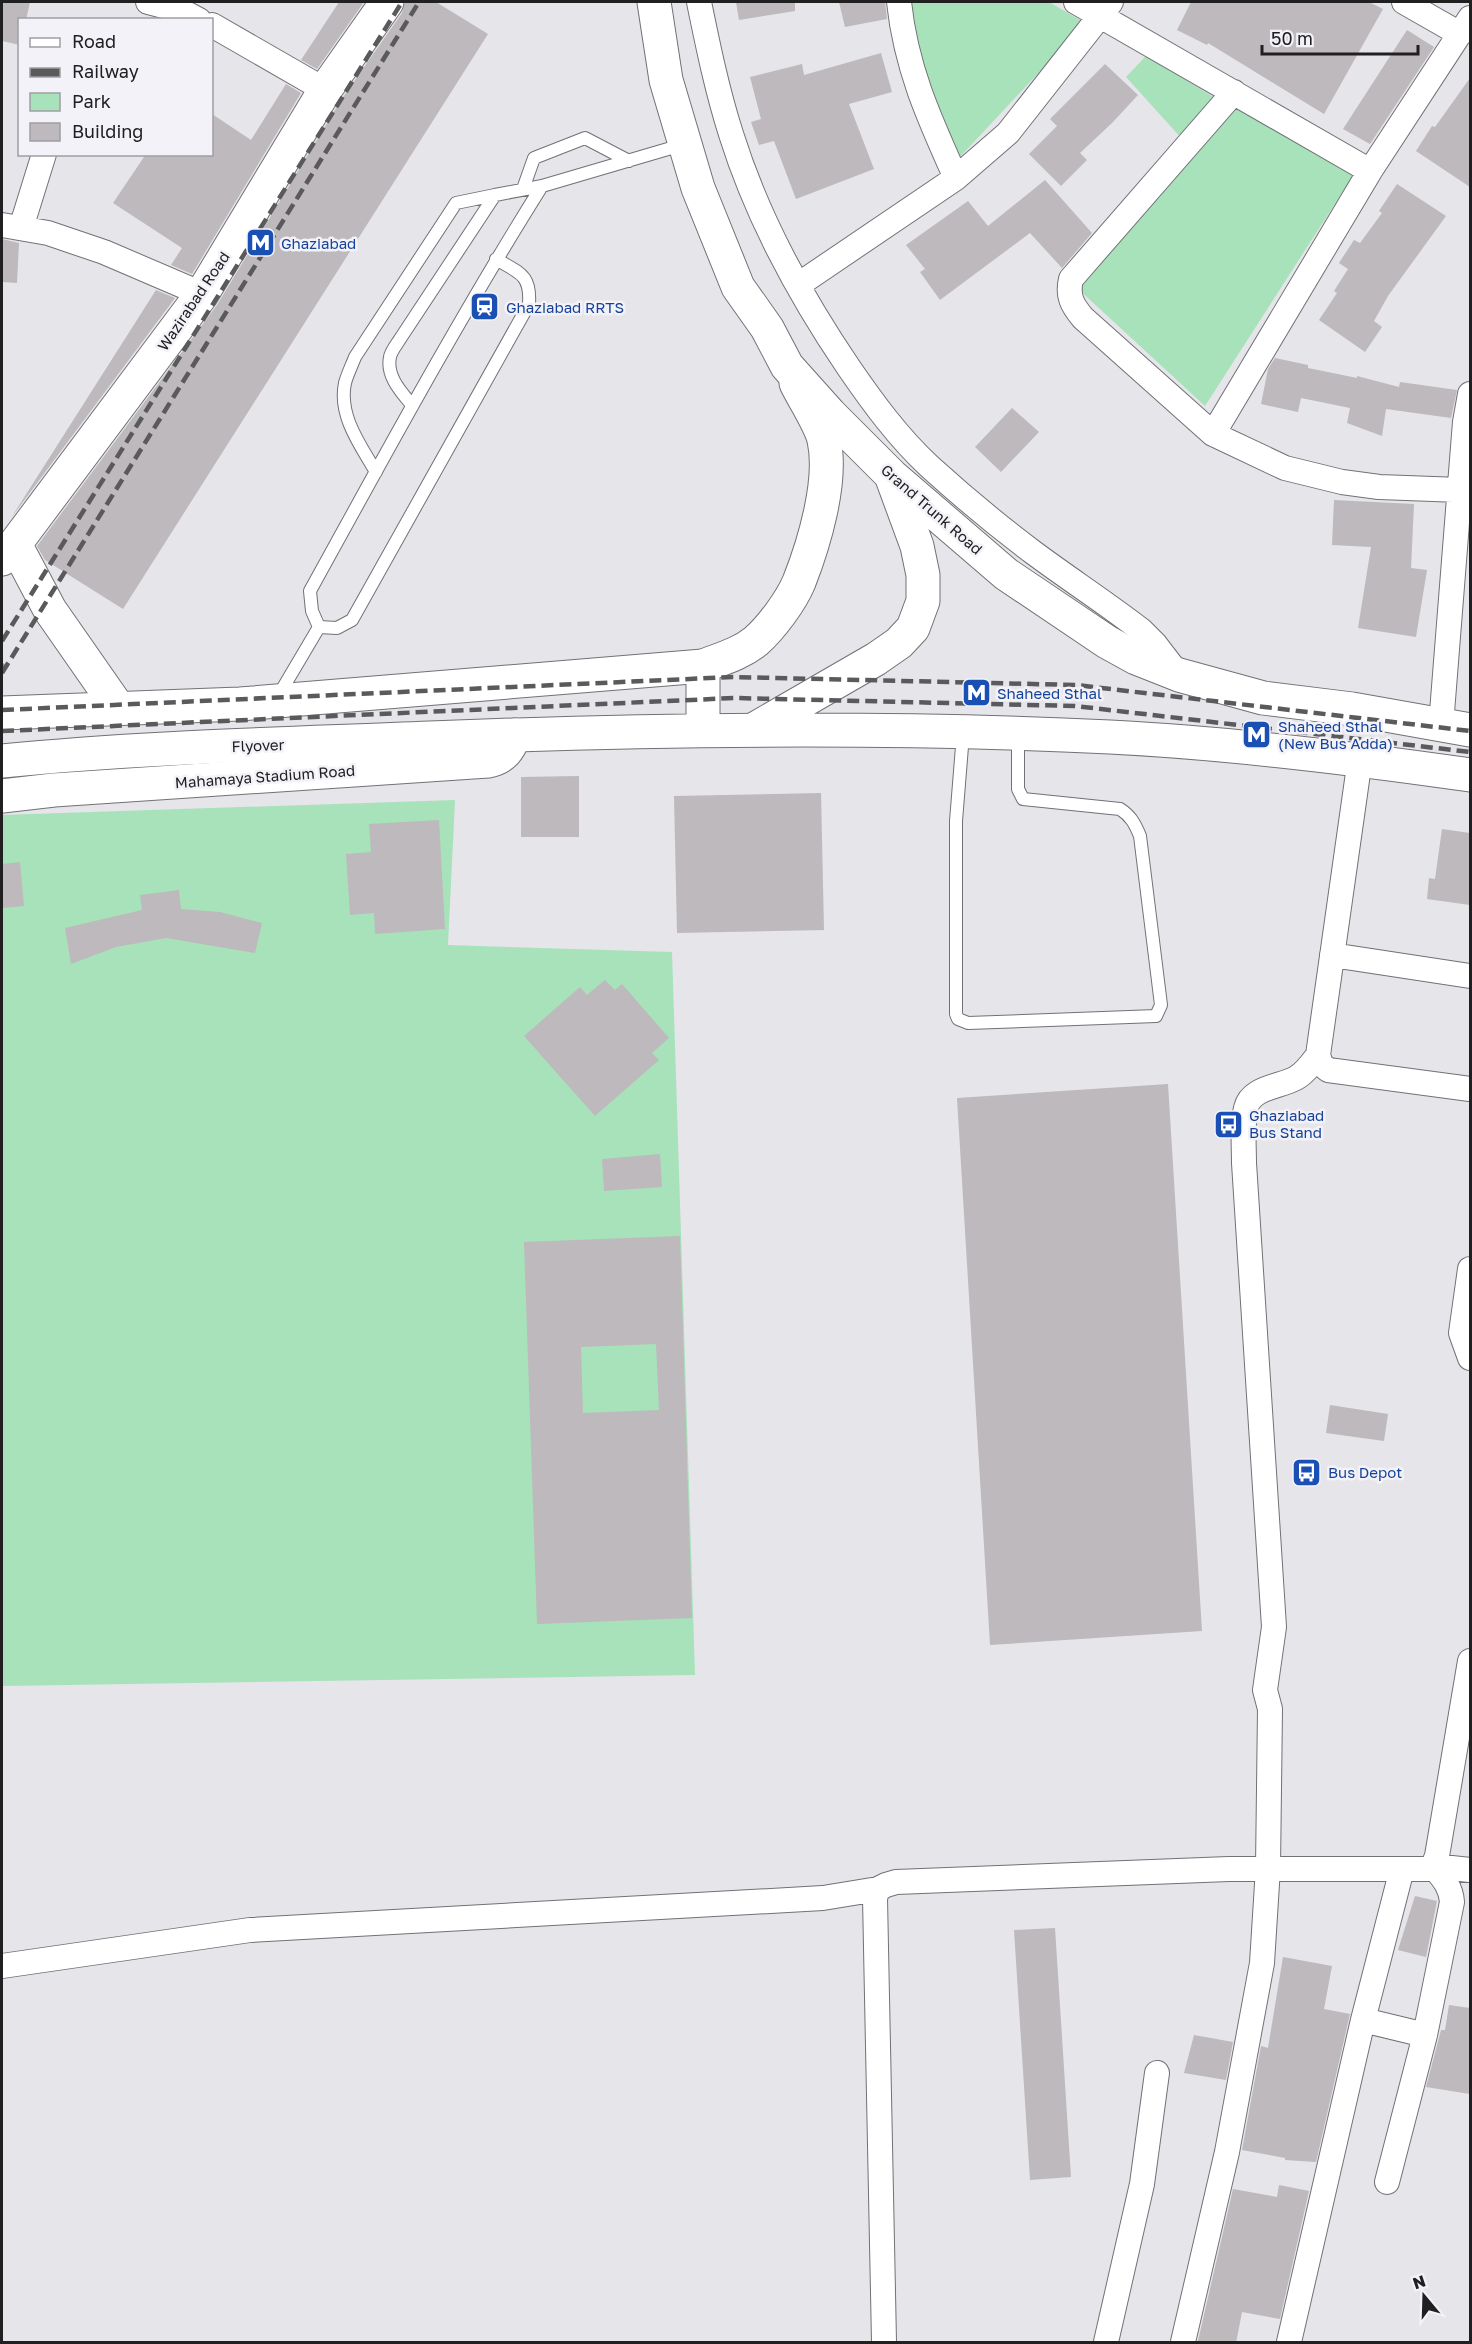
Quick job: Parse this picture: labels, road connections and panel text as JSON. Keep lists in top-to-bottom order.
{
  "streets": {
    "main road": [
      "Wazirabad Road",
      "Grand Trunk Road",
      "Flyover",
      "Mahamaya Stadium Road"
    ]
  },
  "crossings": [
    ["Flyover", "Mahamaya Stadium Road"]
  ],
  "places": {
    "metro station": ["Ghaziabad", "Shaheed Sthal", "Shaheed Sthal (New Bus Adda)"],
    "station": ["Ghaziabad RRTS"],
    "bus stop": ["Ghaziabad Bus Stand", "Bus Depot"]
  },
  "legend": [
    "Road",
    "Railway",
    "Park",
    "Building"
  ],
  "scale_bar": "50 m",
  "north": "top"
}
